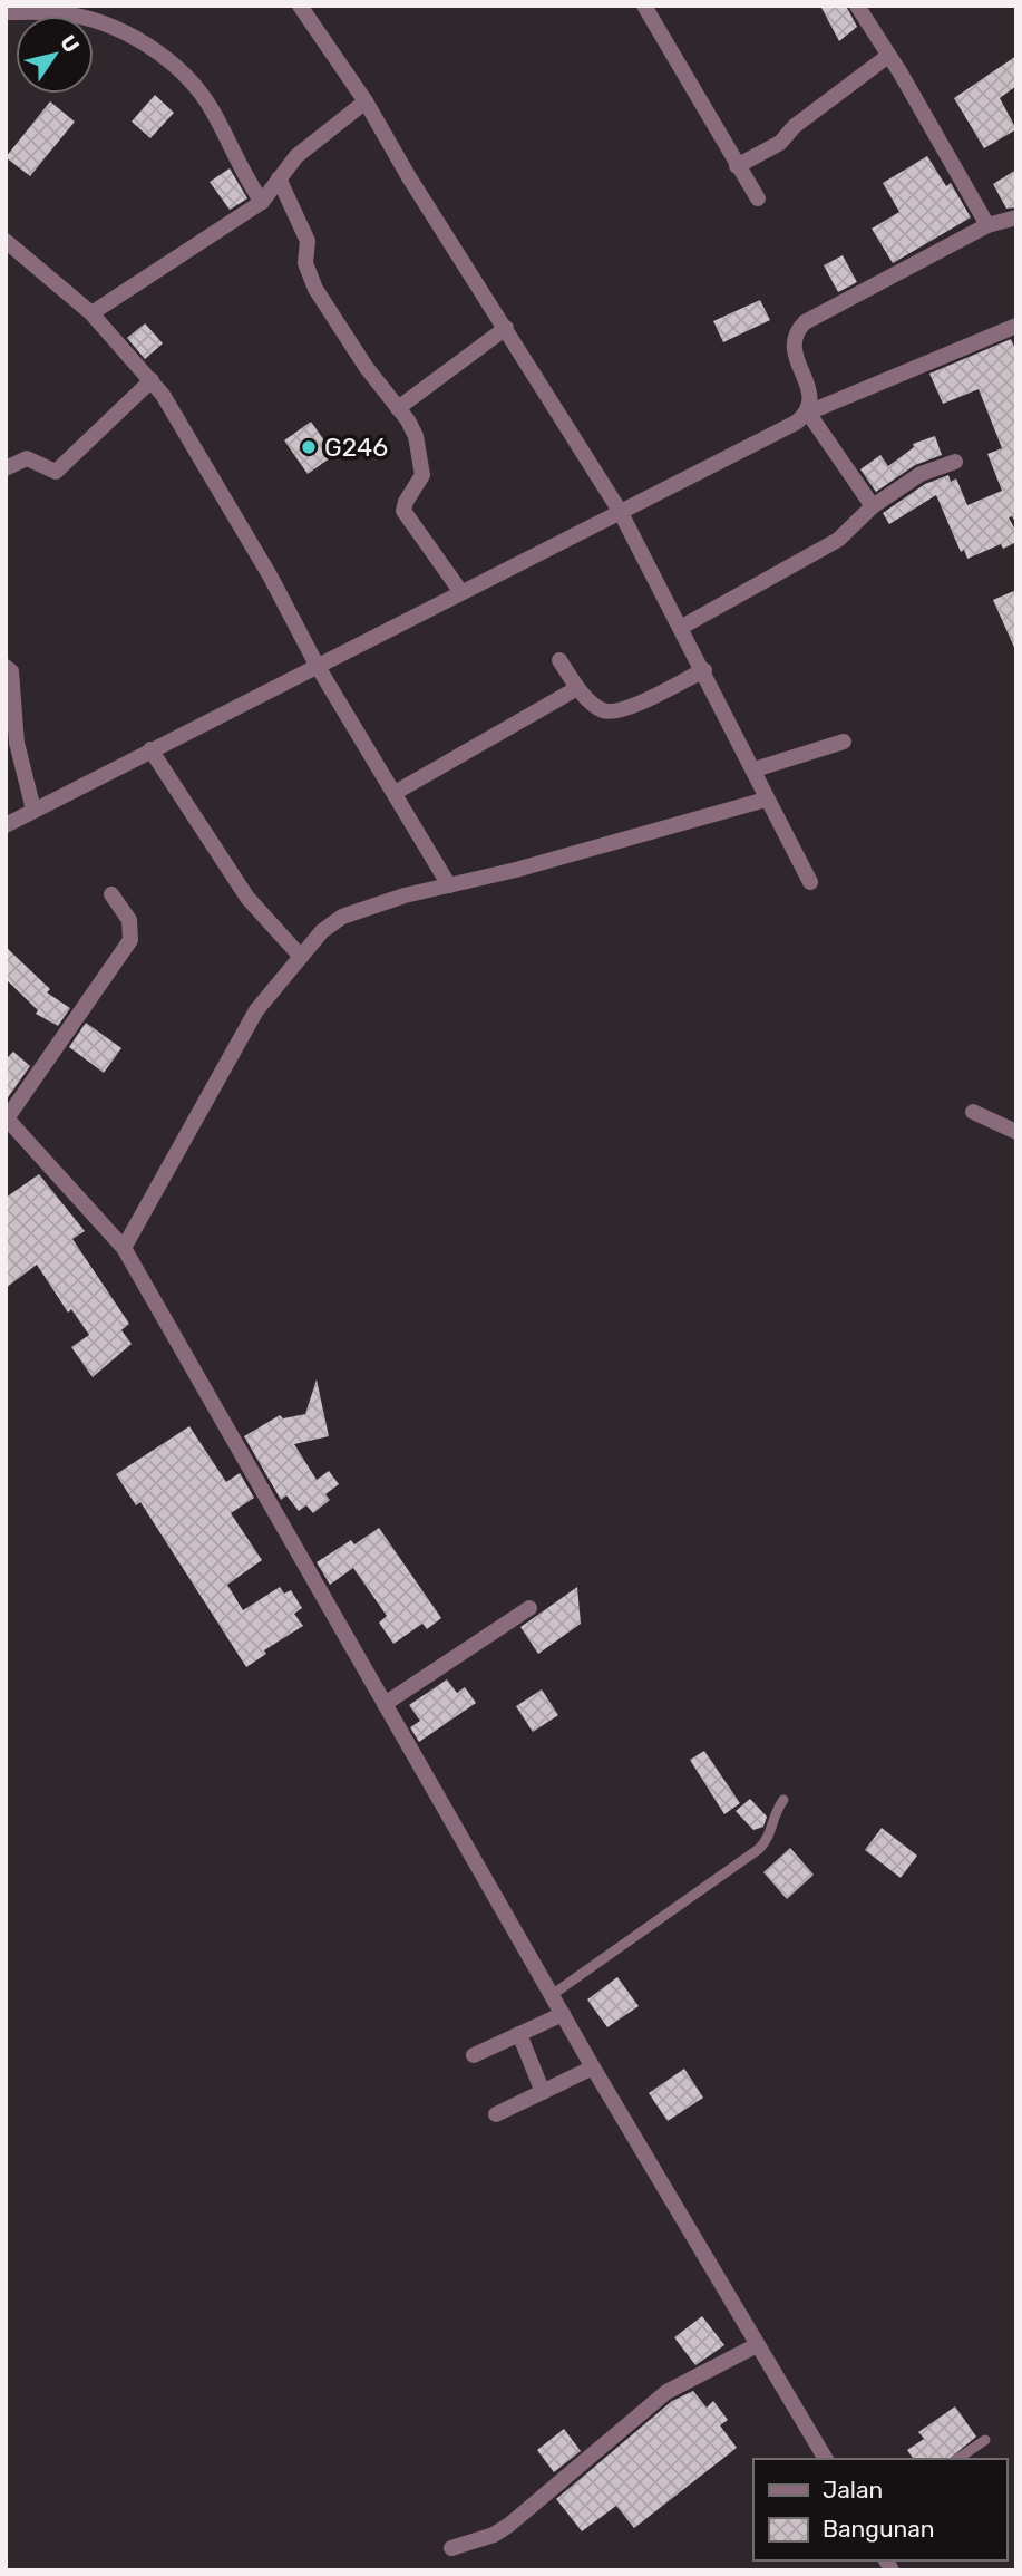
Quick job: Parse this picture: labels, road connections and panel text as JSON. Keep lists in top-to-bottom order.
{
  "places": ["G246"],
  "legend": ["Jalan", "Bangunan"],
  "north": "top right"
}
